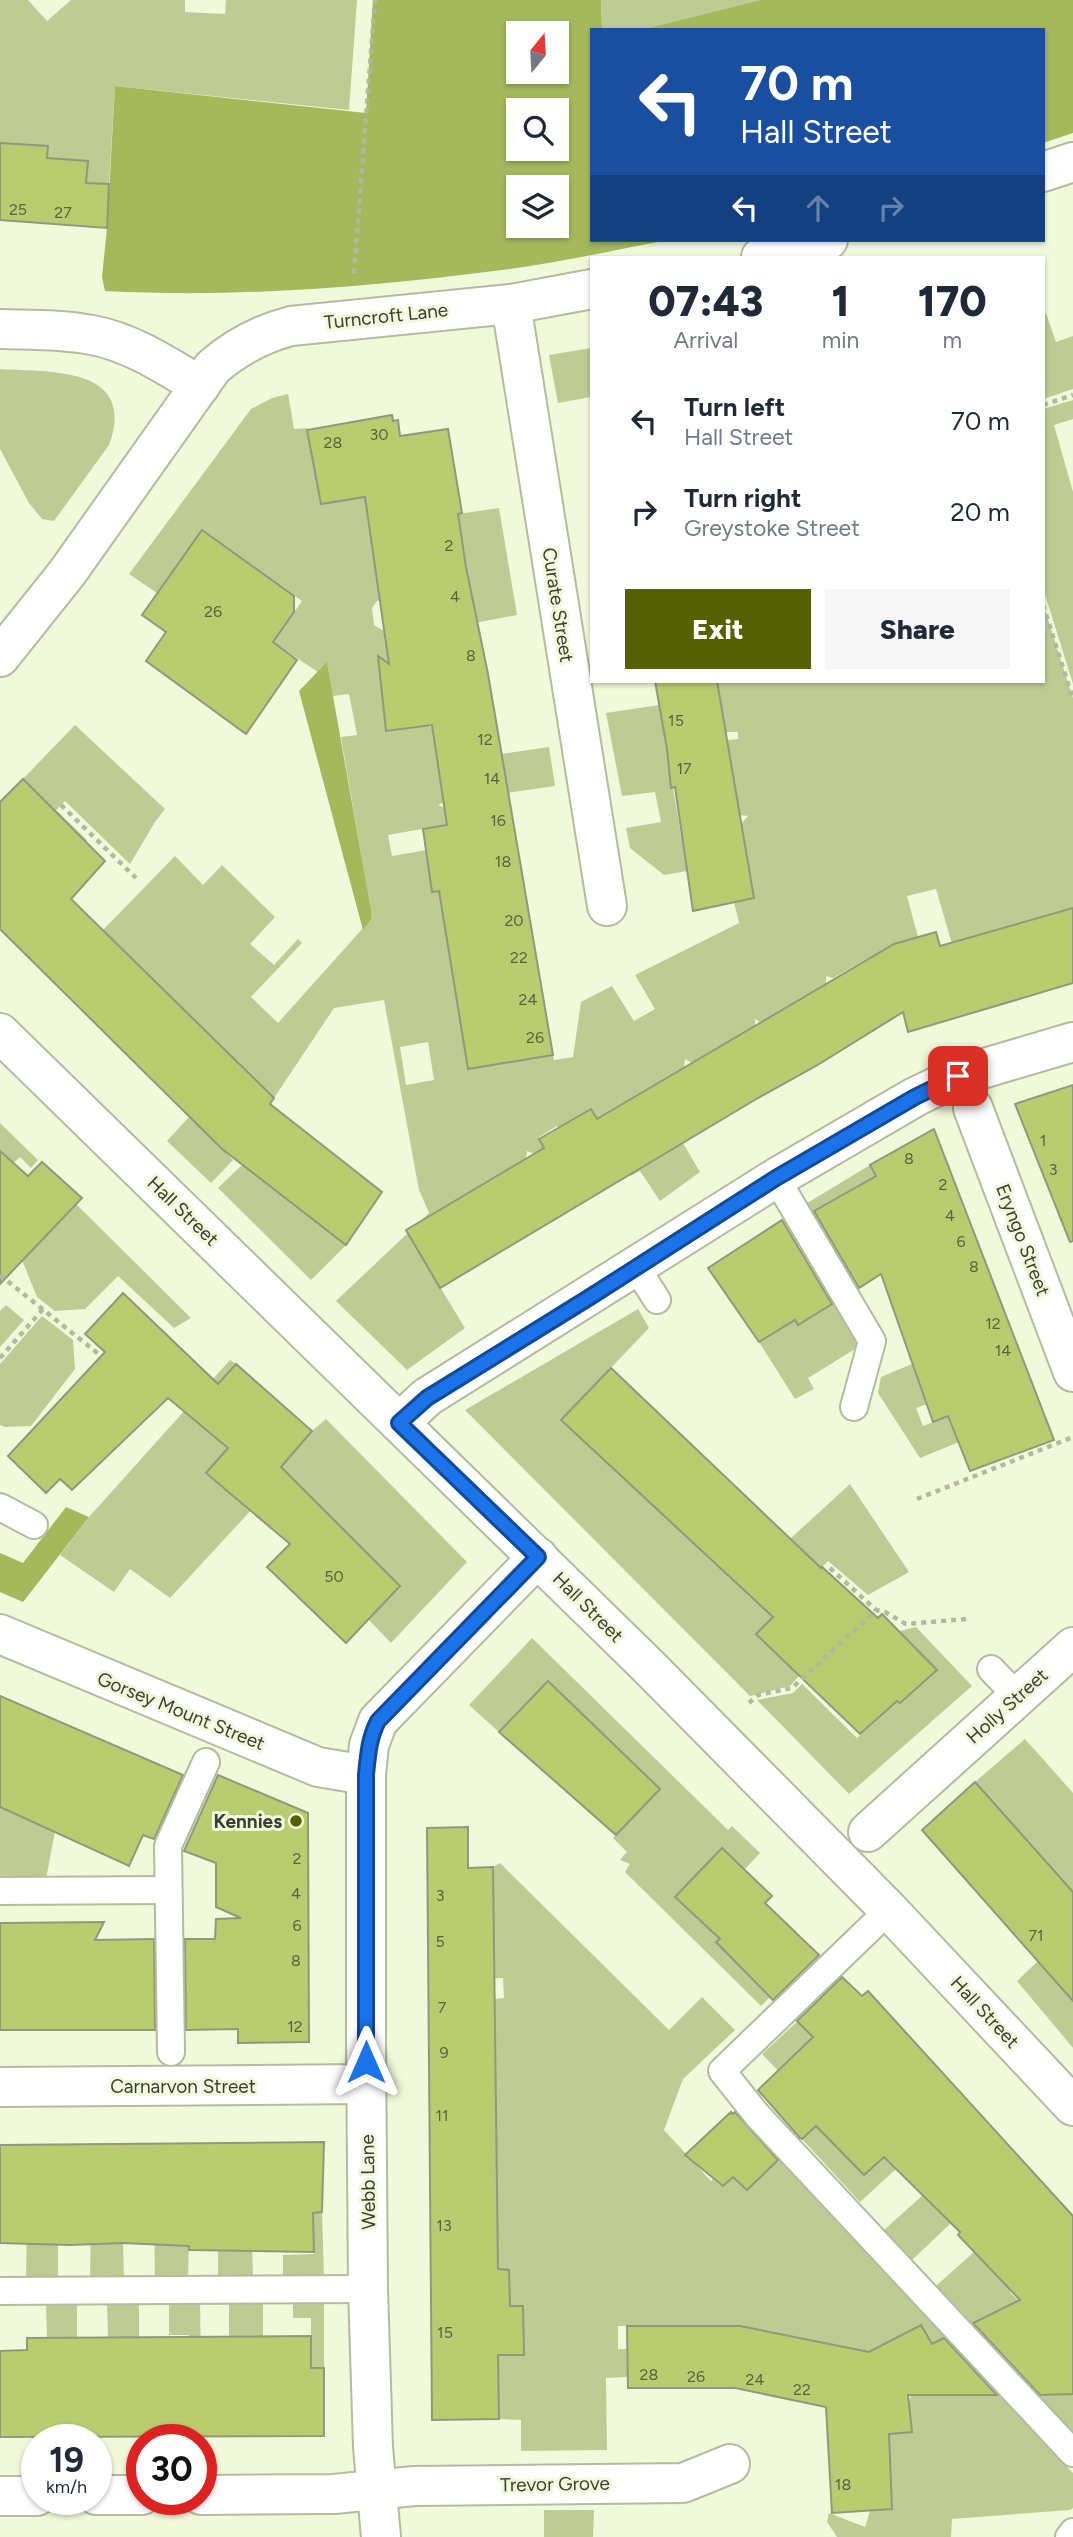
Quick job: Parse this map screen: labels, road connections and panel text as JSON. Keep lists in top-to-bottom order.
{
  "streets": {
    "street": [
      "Turncroft Lane",
      "Curate Street",
      "Hall Street",
      "Eryngo Street",
      "Holly Street",
      "Gorsey Mount Street",
      "Carnarvon Street",
      "Webb Lane",
      "Trevor Grove"
    ]
  },
  "crossings": [
    ["Turncroft Lane", "Curate Street"],
    ["Hall Street", "Webb Lane"],
    ["Gorsey Mount Street", "Webb Lane"],
    ["Carnarvon Street", "Webb Lane"],
    ["Webb Lane", "Trevor Grove"]
  ],
  "places": ["Kennies"],
  "house_numbers": [
    "25",
    "27",
    "30",
    "28",
    "2",
    "4",
    "26",
    "8",
    "15",
    "12",
    "17",
    "14",
    "16",
    "18",
    "20",
    "22",
    "24",
    "26",
    "1",
    "8",
    "3",
    "2",
    "4",
    "6",
    "8",
    "12",
    "14",
    "50",
    "2",
    "4",
    "3",
    "6",
    "71",
    "5",
    "8",
    "7",
    "12",
    "9",
    "11",
    "13",
    "15",
    "28",
    "26",
    "24",
    "22",
    "18"
  ],
  "north": "top",
  "page": {
    "turn": ["70 m", "Hall Street"],
    "eta": [
      "07:43",
      "Arrival",
      "1",
      "min",
      "170",
      "m"
    ],
    "list": [
      {
        "name": "Turn left",
        "note": "Hall Street",
        "value": "70 m"
      },
      {
        "name": "Turn right",
        "note": "Greystoke Street",
        "value": "20 m"
      }
    ],
    "buttons": ["Exit", "Share"],
    "speed": "19 km/h",
    "limit": "30"
  }
}
